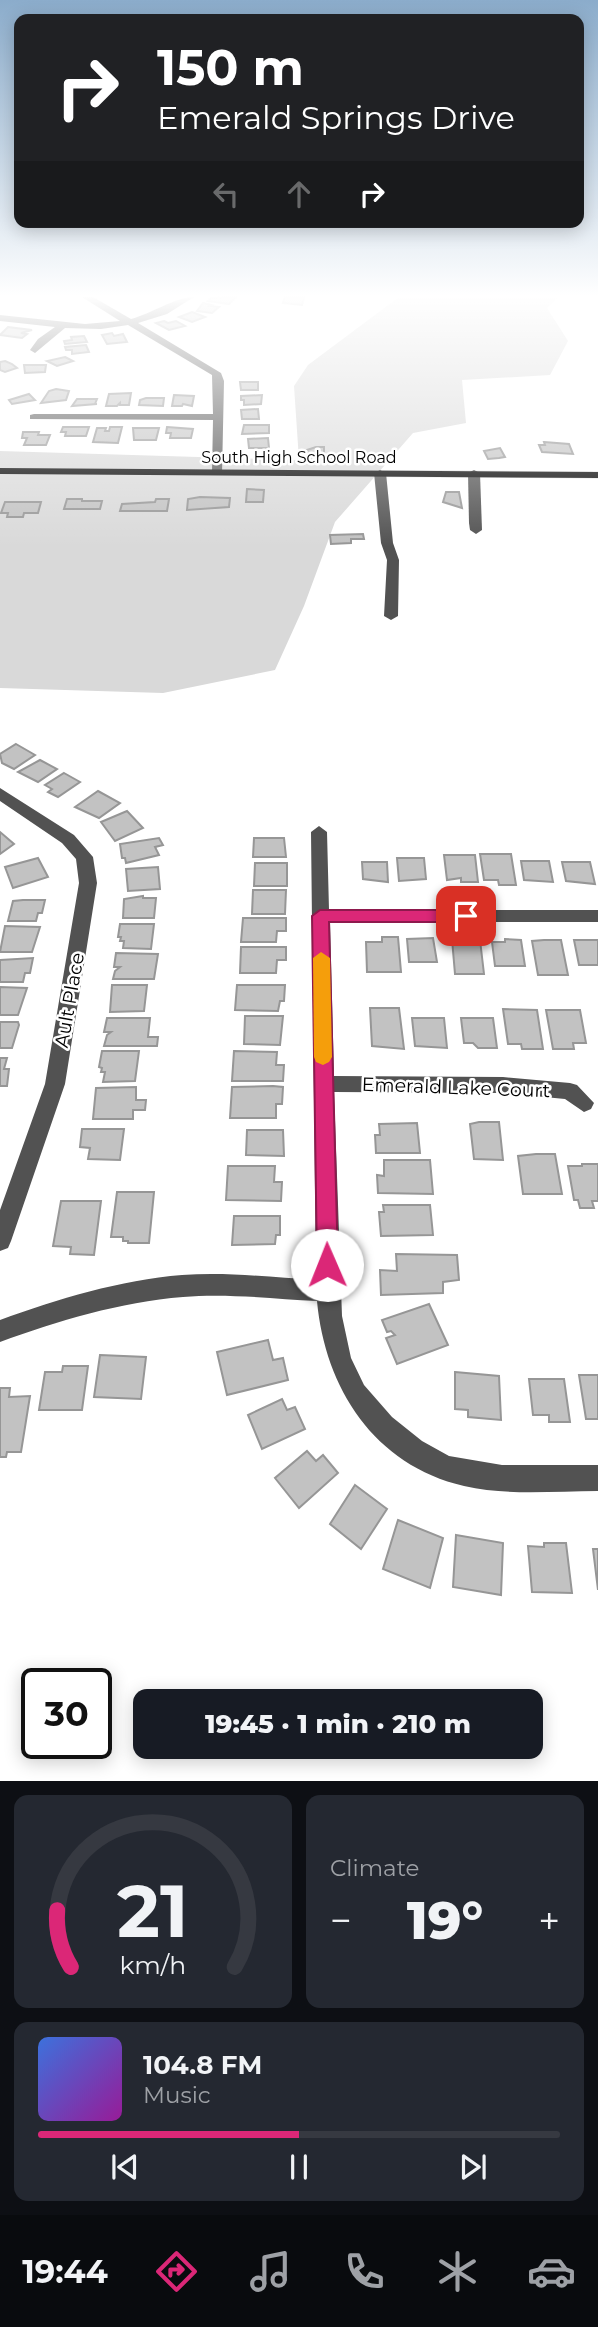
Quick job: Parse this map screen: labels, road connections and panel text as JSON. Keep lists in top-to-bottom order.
{
  "streets": {
    "main road": ["South High School Road"],
    "street": ["Ault Place", "Emerald Lake Court"]
  },
  "page": {
    "turn": ["150 m", "Emerald Springs Drive"],
    "limit": "30",
    "trip": "19:45 · 1 min · 210 m",
    "tile": "Climate",
    "heat": ["−", "19°", "+"],
    "song": ["104.8 FM", "Music"],
    "tabs": "19:44",
    "gauge": ["21", "km/h"]
  }
}
